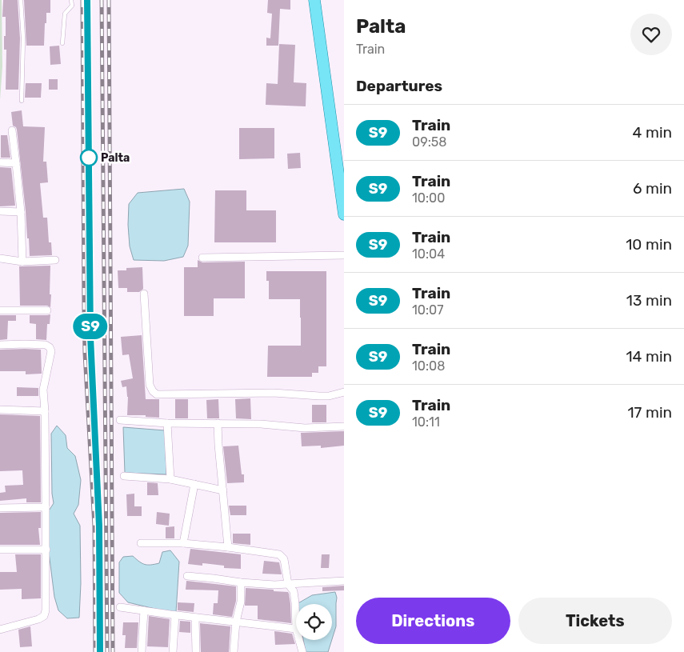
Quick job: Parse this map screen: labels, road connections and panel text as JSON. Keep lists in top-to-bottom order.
{
  "places": ["Palta"],
  "page": {
    "on_map": "S9",
    "heading": [
      ["Palta", "Train"],
      "Departures"
    ],
    "list": [
      {
        "mark": "S9",
        "name": "Train",
        "note": "09:58",
        "value": "4 min"
      },
      {
        "mark": "S9",
        "name": "Train",
        "note": "10:00",
        "value": "6 min"
      },
      {
        "mark": "S9",
        "name": "Train",
        "note": "10:04",
        "value": "10 min"
      },
      {
        "mark": "S9",
        "name": "Train",
        "note": "10:07",
        "value": "13 min"
      },
      {
        "mark": "S9",
        "name": "Train",
        "note": "10:08",
        "value": "14 min"
      },
      {
        "mark": "S9",
        "name": "Train",
        "note": "10:11",
        "value": "17 min"
      }
    ],
    "buttons": ["Directions", "Tickets"]
  }
}
